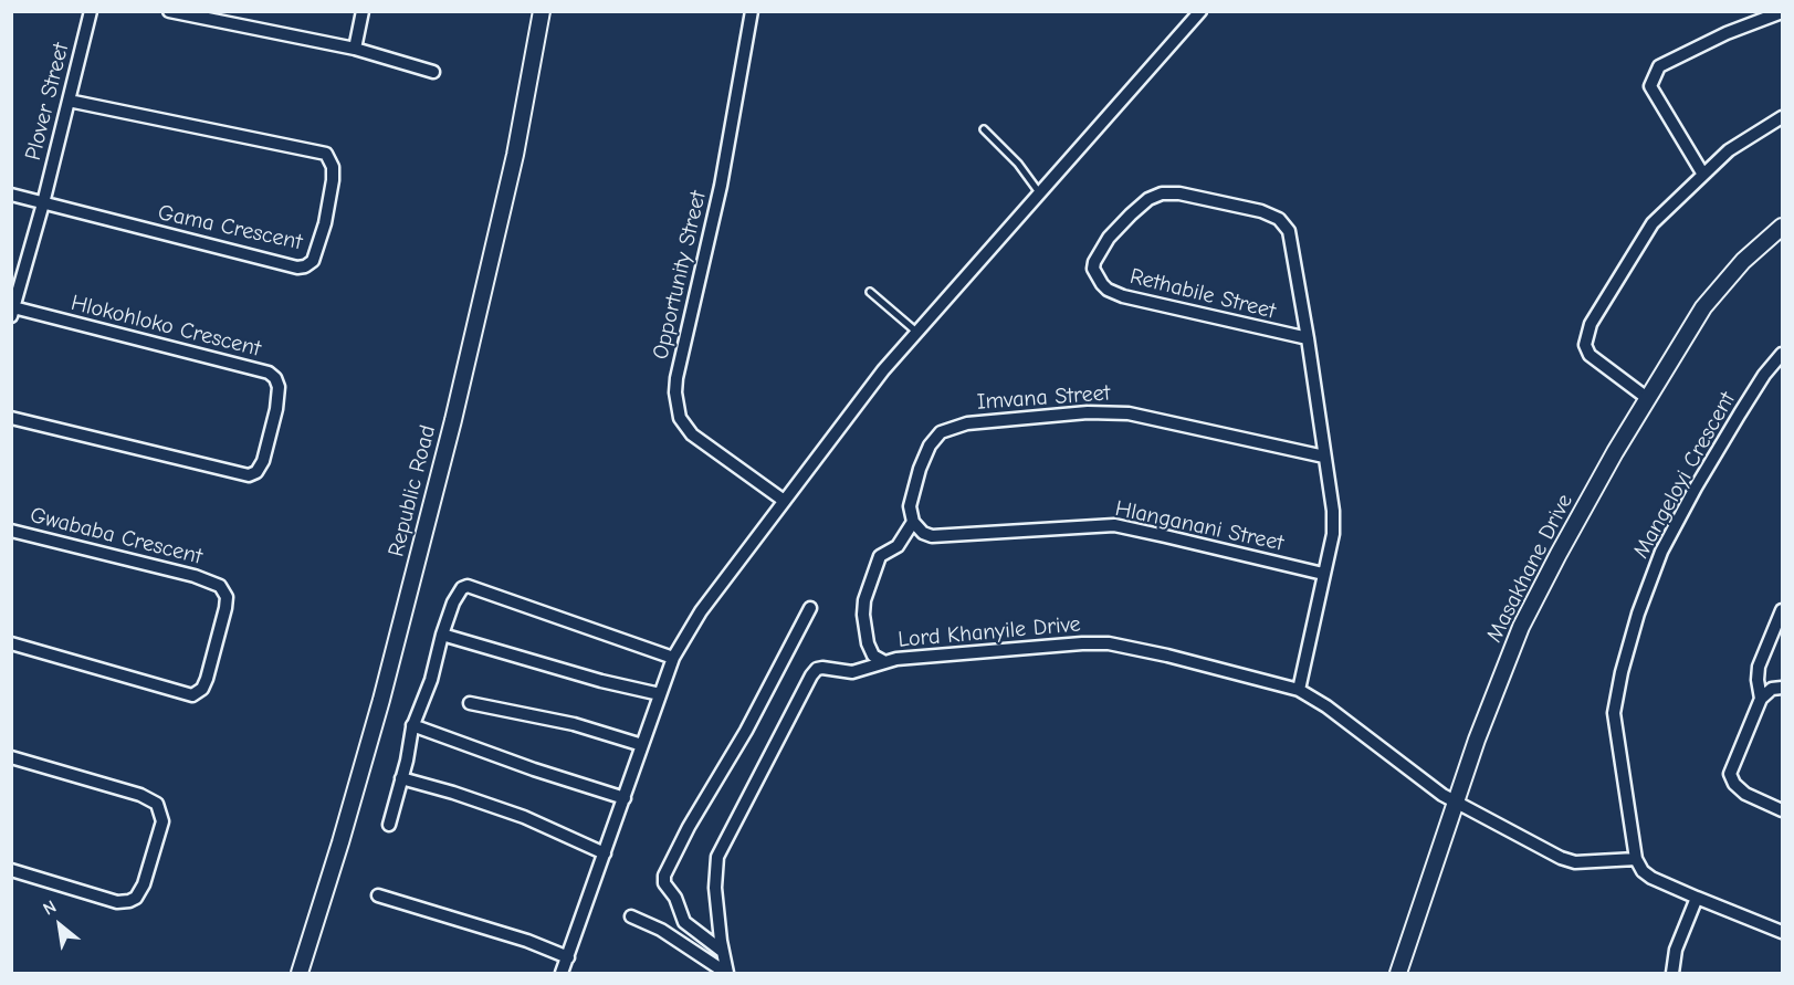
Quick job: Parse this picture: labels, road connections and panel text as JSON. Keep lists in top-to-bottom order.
{
  "streets": {
    "street": [
      "Plover Street",
      "Gama Crescent",
      "Opportunity Street",
      "Rethabile Street",
      "Hlokohloko Crescent",
      "Imvana Street",
      "Mangeloyi Crescent",
      "Republic Road",
      "Hlanganani Street",
      "Gwababa Crescent",
      "Masakhane Drive",
      "Lord Khanyile Drive"
    ]
  },
  "crossings": [
    ["Plover Street", "Gama Crescent"],
    ["Plover Street", "Hlokohloko Crescent"],
    ["Rethabile Street", "Imvana Street"],
    ["Rethabile Street", "Hlanganani Street"],
    ["Rethabile Street", "Lord Khanyile Drive"],
    ["Imvana Street", "Hlanganani Street"],
    ["Mangeloyi Crescent", "Lord Khanyile Drive"],
    ["Masakhane Drive", "Lord Khanyile Drive"]
  ],
  "north": "top left"
}
